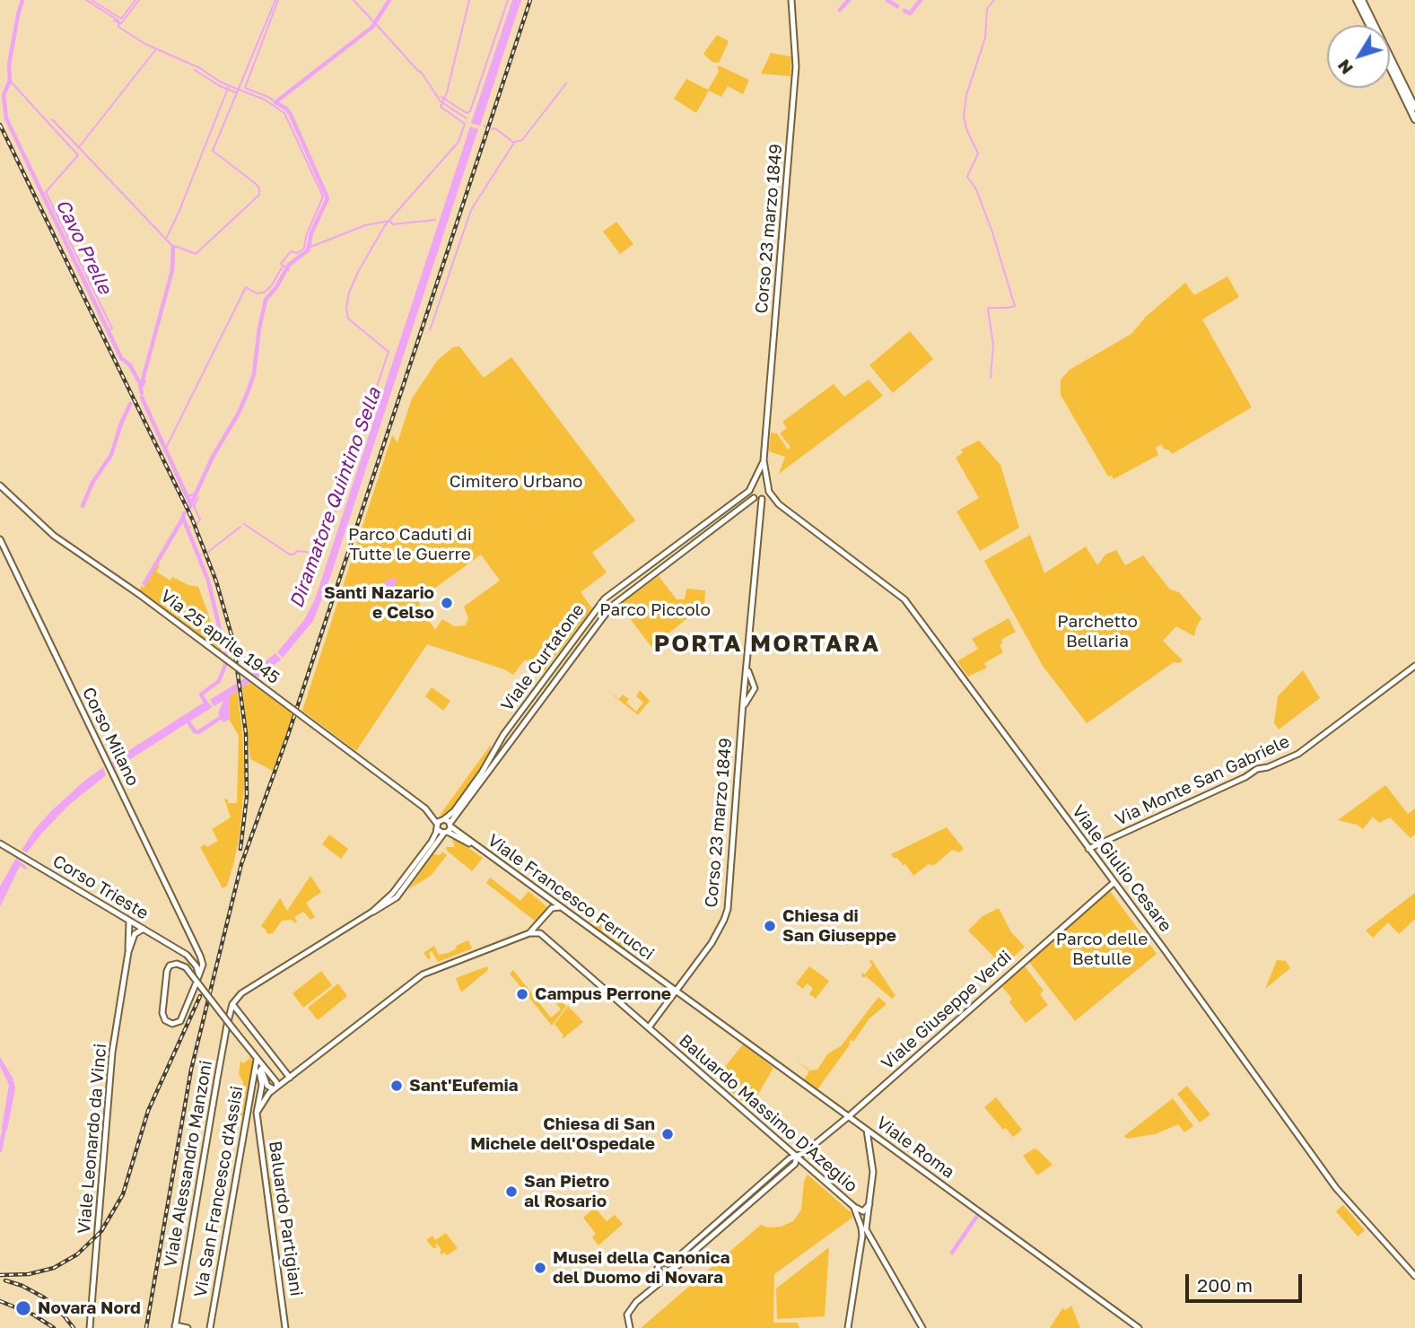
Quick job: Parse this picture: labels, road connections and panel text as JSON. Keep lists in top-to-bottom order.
{
  "streets": {
    "street": [
      "Corso 23 marzo 1849",
      "Via 25 aprile 1945",
      "Viale Curtatone",
      "Corso Milano",
      "Via Monte San Gabriele",
      "Viale Giulio Cesare",
      "Corso Trieste",
      "Viale Francesco Ferrucci",
      "Viale Giuseppe Verdi",
      "Baluardo Massimo D'Azeglio",
      "Viale Leonardo da Vinci",
      "Viale Roma",
      "Viale Alessandro Manzoni",
      "Via San Francesco d'Assisi",
      "Baluardo Partigiani"
    ]
  },
  "crossings": [
    ["Corso 23 marzo 1849", "Viale Curtatone"],
    ["Corso 23 marzo 1849", "Viale Giulio Cesare"],
    ["Corso 23 marzo 1849", "Viale Francesco Ferrucci"],
    ["Corso 23 marzo 1849", "Baluardo Massimo D'Azeglio"],
    ["Corso 23 marzo 1849", "Viale Roma"],
    ["Via 25 aprile 1945", "Viale Curtatone"],
    ["Viale Curtatone", "Viale Giulio Cesare"],
    ["Viale Curtatone", "Viale Francesco Ferrucci"],
    ["Via Monte San Gabriele", "Viale Giulio Cesare"],
    ["Viale Giulio Cesare", "Viale Giuseppe Verdi"],
    ["Corso Trieste", "Viale Leonardo da Vinci"],
    ["Viale Francesco Ferrucci", "Viale Roma"],
    ["Viale Giuseppe Verdi", "Baluardo Massimo D'Azeglio"],
    ["Viale Giuseppe Verdi", "Viale Roma"],
    ["Via San Francesco d'Assisi", "Baluardo Partigiani"]
  ],
  "districts": ["PORTA MORTARA"],
  "water": ["Cavo Prelle", "Diramatore Quintino Sella"],
  "parks": [
    "Cimitero Urbano",
    "Parco Caduti di Tutte le Guerre",
    "Parco Piccolo",
    "Parchetto Bellaria",
    "Parco delle Betulle"
  ],
  "places": [
    "Santi Nazario e Celso",
    "Chiesa di San Giuseppe",
    "Campus Perrone",
    "Sant'Eufemia",
    "Chiesa di San Michele dell'Ospedale",
    "San Pietro al Rosario",
    "Musei della Canonica del Duomo di Novara",
    "Novara Nord"
  ],
  "scale_bar": "200 m",
  "north": "bottom left"
}
